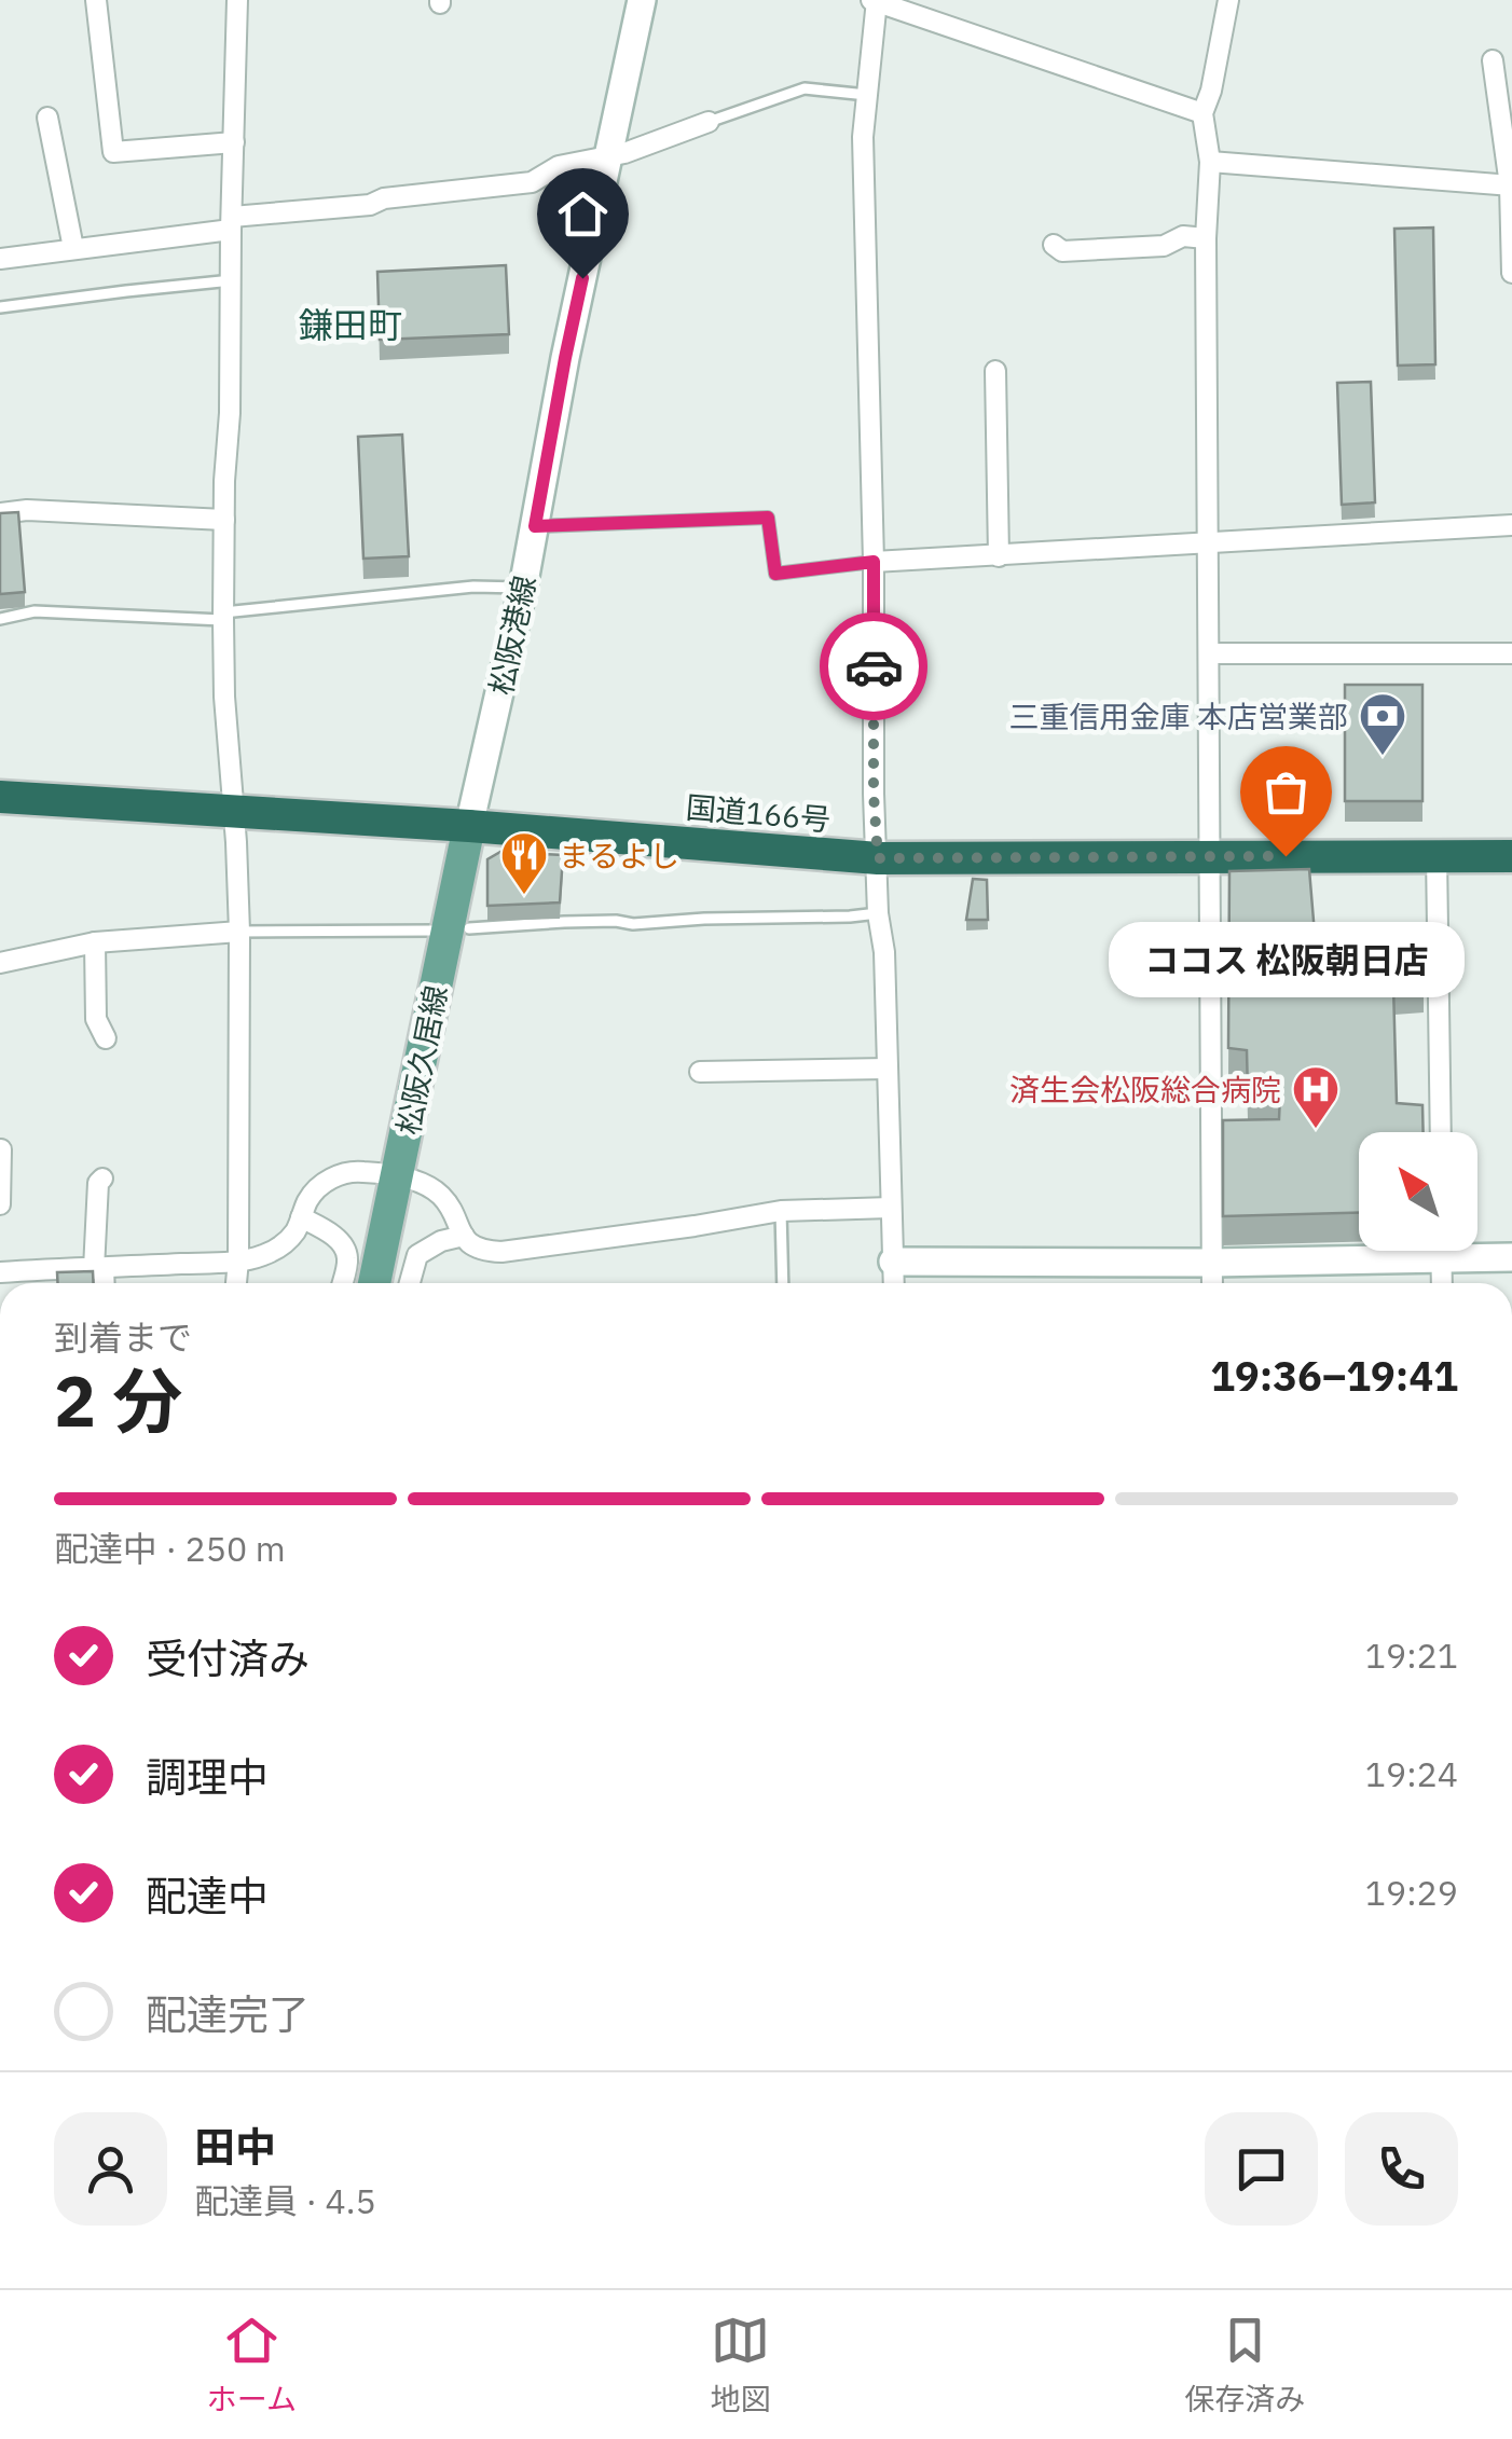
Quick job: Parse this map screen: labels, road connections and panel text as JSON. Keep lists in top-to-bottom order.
{
  "streets": {
    "highway": ["国道166号"],
    "main road": ["松阪港線", "松阪久居線"]
  },
  "crossings": [
    ["松阪港線", "国道166号"],
    ["松阪港線", "松阪久居線"],
    ["国道166号", "松阪久居線"]
  ],
  "districts": ["鎌田町"],
  "places": {
    "bank": ["三重信用金庫 本店営業部"],
    "other": ["ココス 松阪朝日店"],
    "restaurant": ["まるよし"],
    "hospital": ["済生会松阪総合病院"]
  },
  "north": "top left",
  "page": {
    "bubble": "ココス 松阪朝日店",
    "heading": ["2 分", "到着まで", "19:36–19:41"],
    "panel": ["田中", "配達員 · 4.5"],
    "bar": "配達中 · 250 m",
    "list": [
      ["受付済み", "19:21"],
      ["調理中", "19:24"],
      ["配達中", "19:29"],
      "配達完了"
    ],
    "tabs": ["ホーム", "地図", "保存済み"]
  }
}
